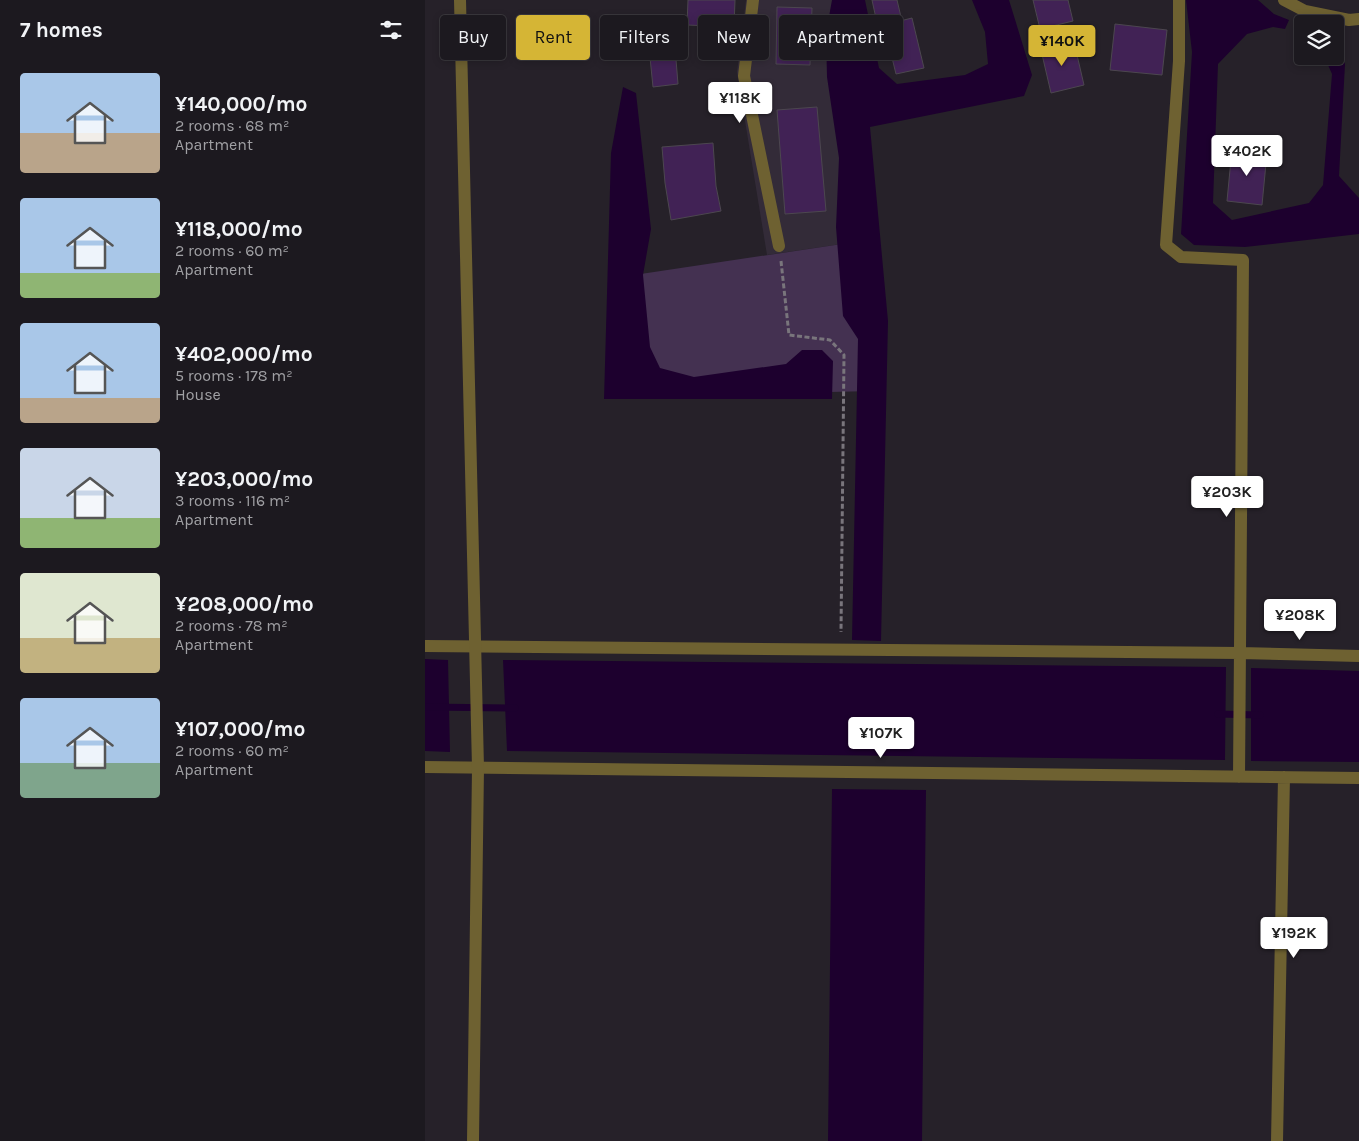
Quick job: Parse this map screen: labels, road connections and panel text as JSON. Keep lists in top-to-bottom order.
{
  "page": {
    "heading": "7 homes",
    "chip": [
      "Buy",
      "Rent",
      "Filters",
      "New",
      "Apartment"
    ],
    "price": [
      "¥140K",
      "¥118K",
      "¥402K",
      "¥203K",
      "¥208K",
      "¥107K",
      "¥192K"
    ],
    "list": [
      {
        "name": "¥140,000/mo",
        "note": "2 rooms · 68 m² · Apartment"
      },
      {
        "name": "¥118,000/mo",
        "note": "2 rooms · 60 m² · Apartment"
      },
      {
        "name": "¥402,000/mo",
        "note": "5 rooms · 178 m² · House"
      },
      {
        "name": "¥203,000/mo",
        "note": "3 rooms · 116 m² · Apartment"
      },
      {
        "name": "¥208,000/mo",
        "note": "2 rooms · 78 m² · Apartment"
      },
      {
        "name": "¥107,000/mo",
        "note": "2 rooms · 60 m² · Apartment"
      }
    ]
  }
}
